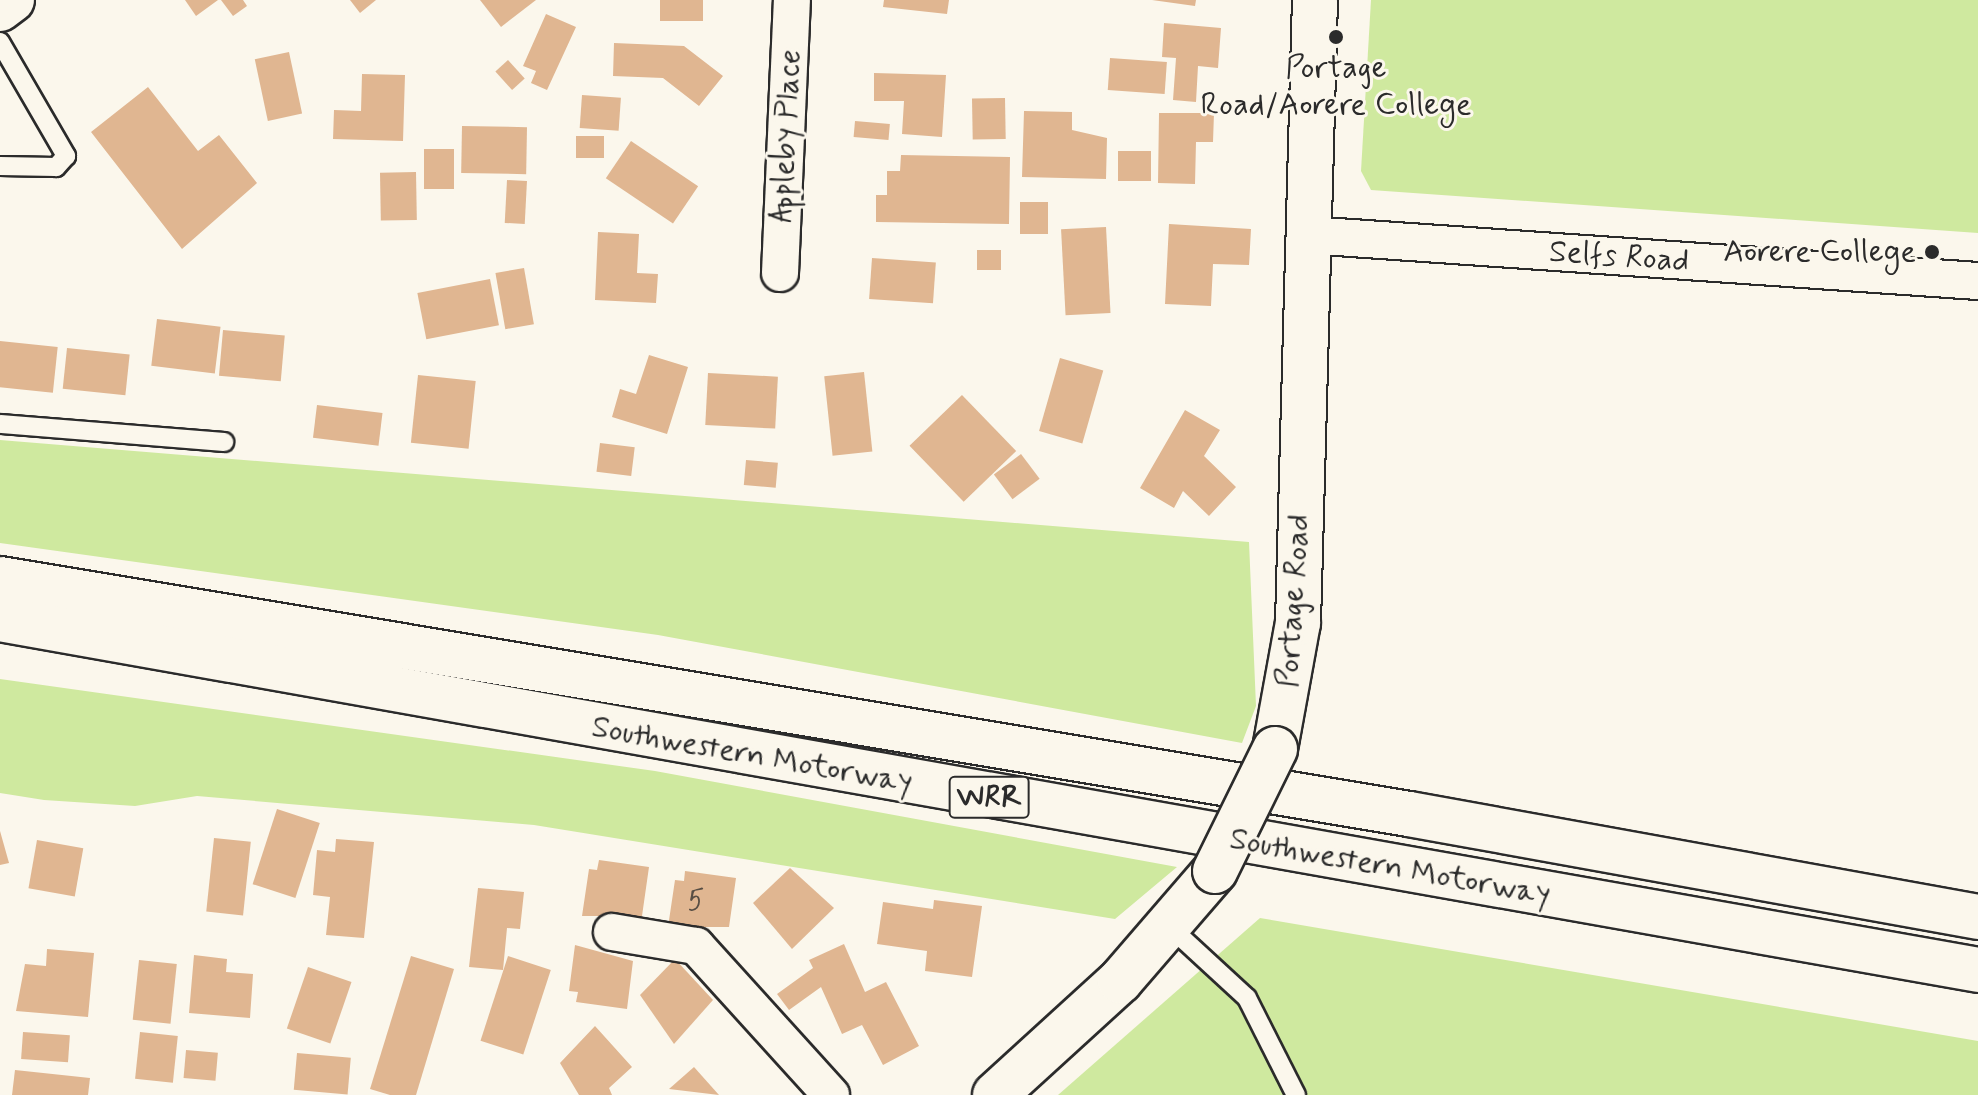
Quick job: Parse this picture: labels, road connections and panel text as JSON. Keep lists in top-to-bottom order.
{
  "streets": {
    "main road": ["Portage Road", "Southwestern Motorway", "WRR"],
    "street": ["Appleby Place", "Selfs Road"]
  },
  "crossings": [
    ["Selfs Road", "Portage Road"]
  ],
  "places": ["Portage Road/Aorere College", "Aorere College"],
  "house_numbers": ["5"]
}
